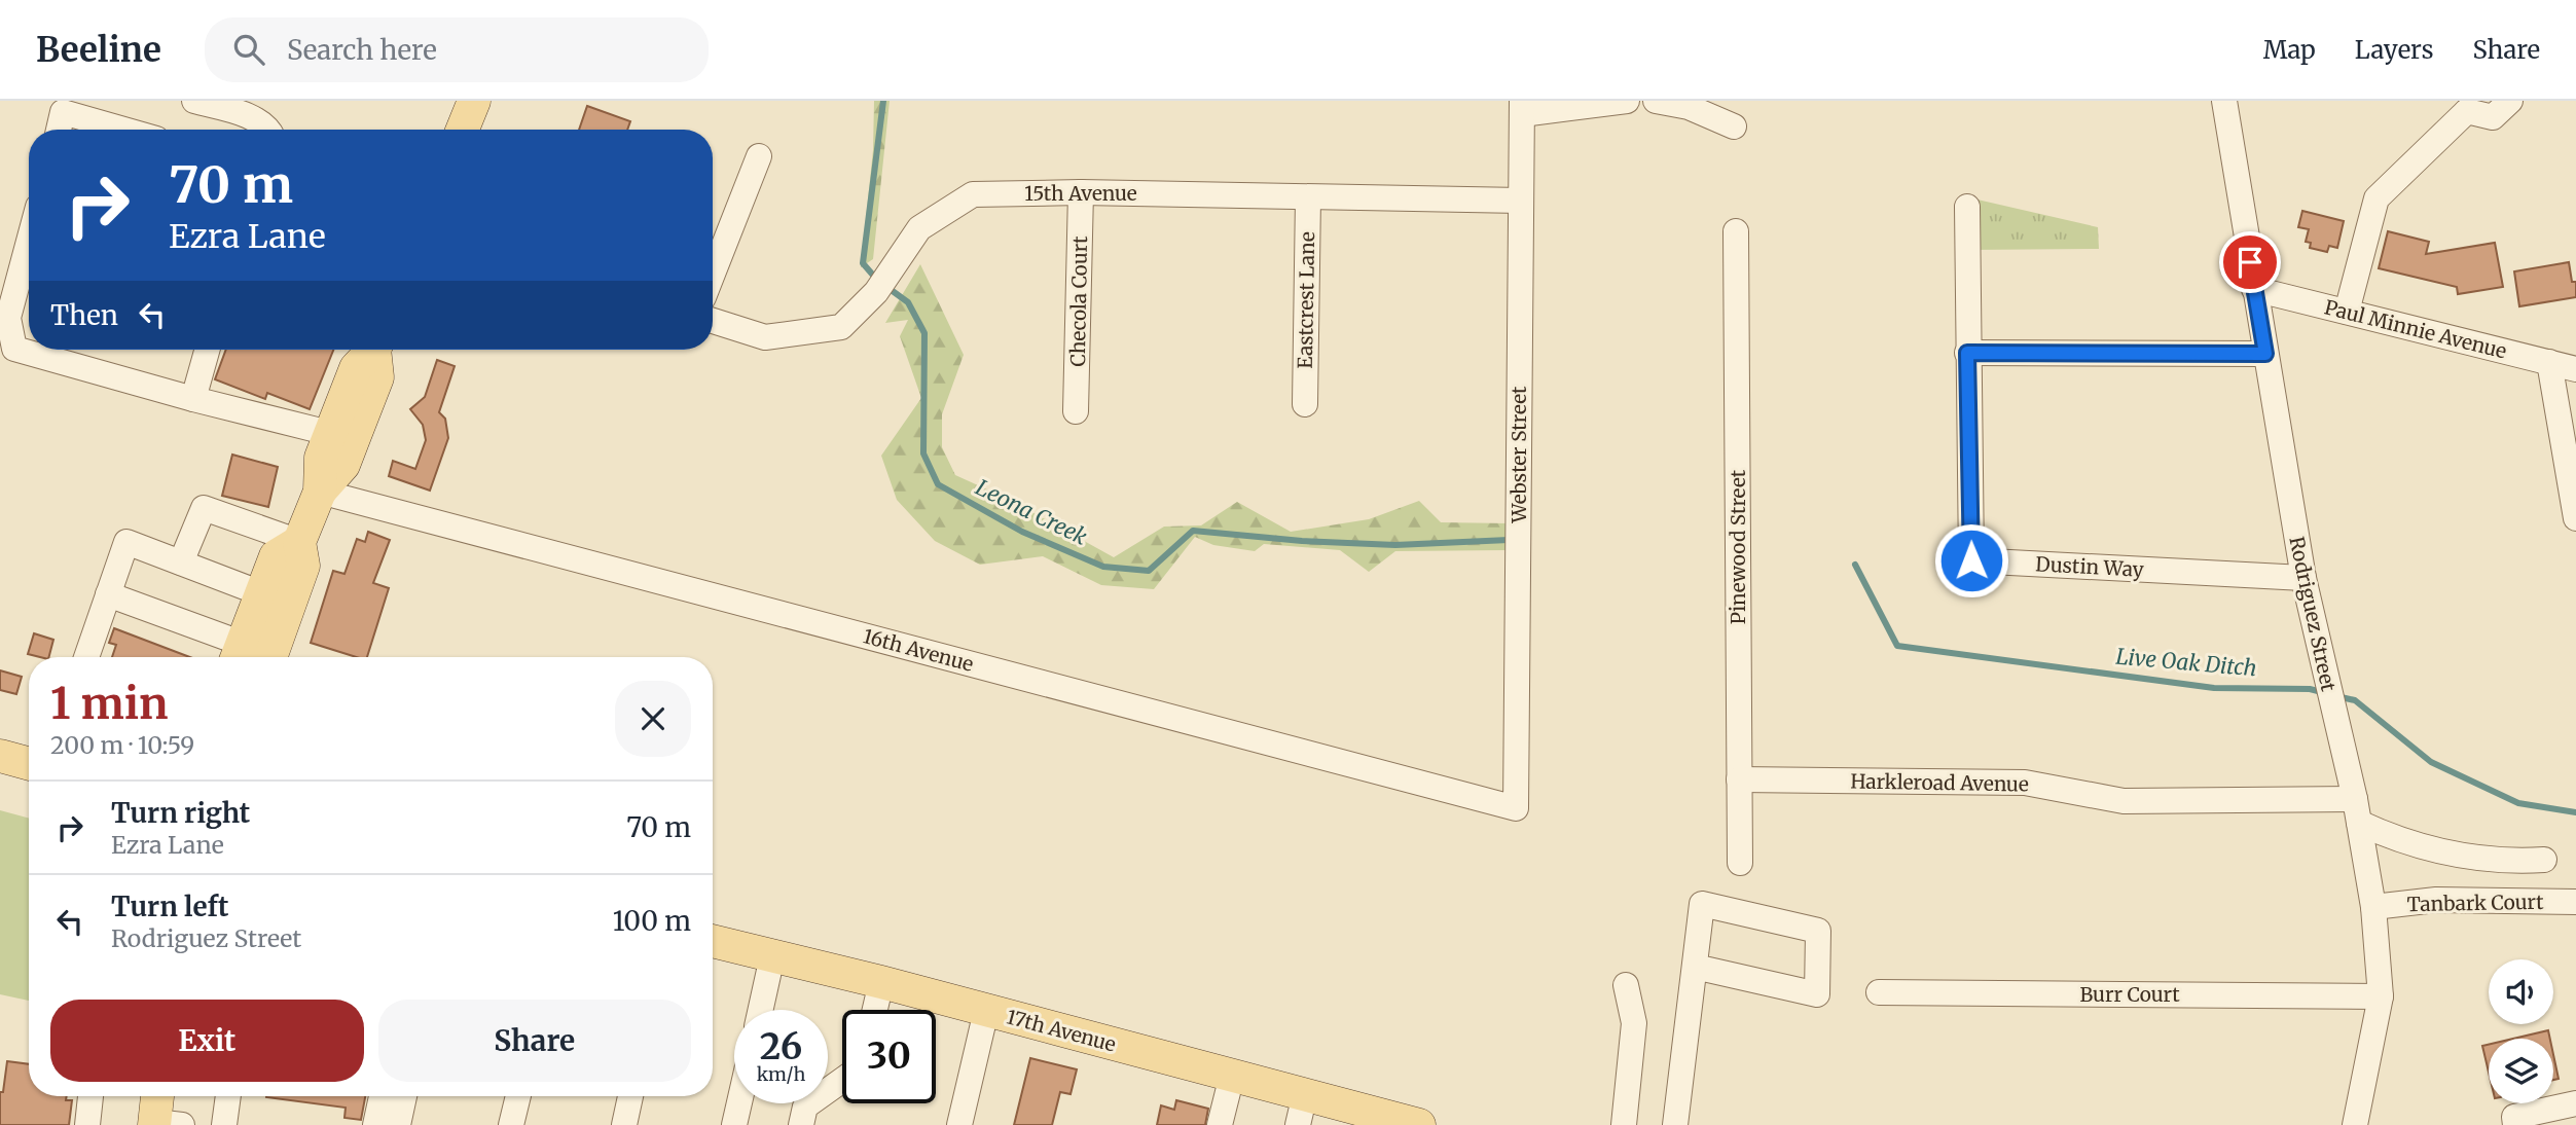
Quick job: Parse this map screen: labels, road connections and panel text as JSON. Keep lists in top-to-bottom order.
{
  "streets": {
    "main road": ["17th Avenue"],
    "street": [
      "15th Avenue",
      "Eastcrest Lane",
      "Checola Court",
      "Paul Minnie Avenue",
      "Webster Street",
      "Pinewood Street",
      "Dustin Way",
      "Rodriguez Street",
      "16th Avenue",
      "Harkleroad Avenue",
      "Tanbark Court",
      "Burr Court"
    ]
  },
  "crossings": [
    ["15th Avenue", "Eastcrest Lane"],
    ["15th Avenue", "Checola Court"],
    ["15th Avenue", "Webster Street"],
    ["Paul Minnie Avenue", "Rodriguez Street"],
    ["Webster Street", "16th Avenue"],
    ["Pinewood Street", "Harkleroad Avenue"],
    ["Dustin Way", "Rodriguez Street"],
    ["Rodriguez Street", "Harkleroad Avenue"],
    ["Rodriguez Street", "Tanbark Court"],
    ["Rodriguez Street", "Burr Court"]
  ],
  "water": ["Leona Creek", "Live Oak Ditch"],
  "page": {
    "header": "Beeline",
    "search": "Search here",
    "nav": ["Map", "Layers", "Share"],
    "turn": ["70 m", "Ezra Lane"],
    "then": "Then",
    "heading": ["1 min", "200 m · 10:59"],
    "list": [
      {
        "name": "Turn right",
        "note": "Ezra Lane",
        "value": "70 m"
      },
      {
        "name": "Turn left",
        "note": "Rodriguez Street",
        "value": "100 m"
      }
    ],
    "buttons": ["Exit", "Share"],
    "speed": "26 km/h",
    "limit": "30"
  }
}
